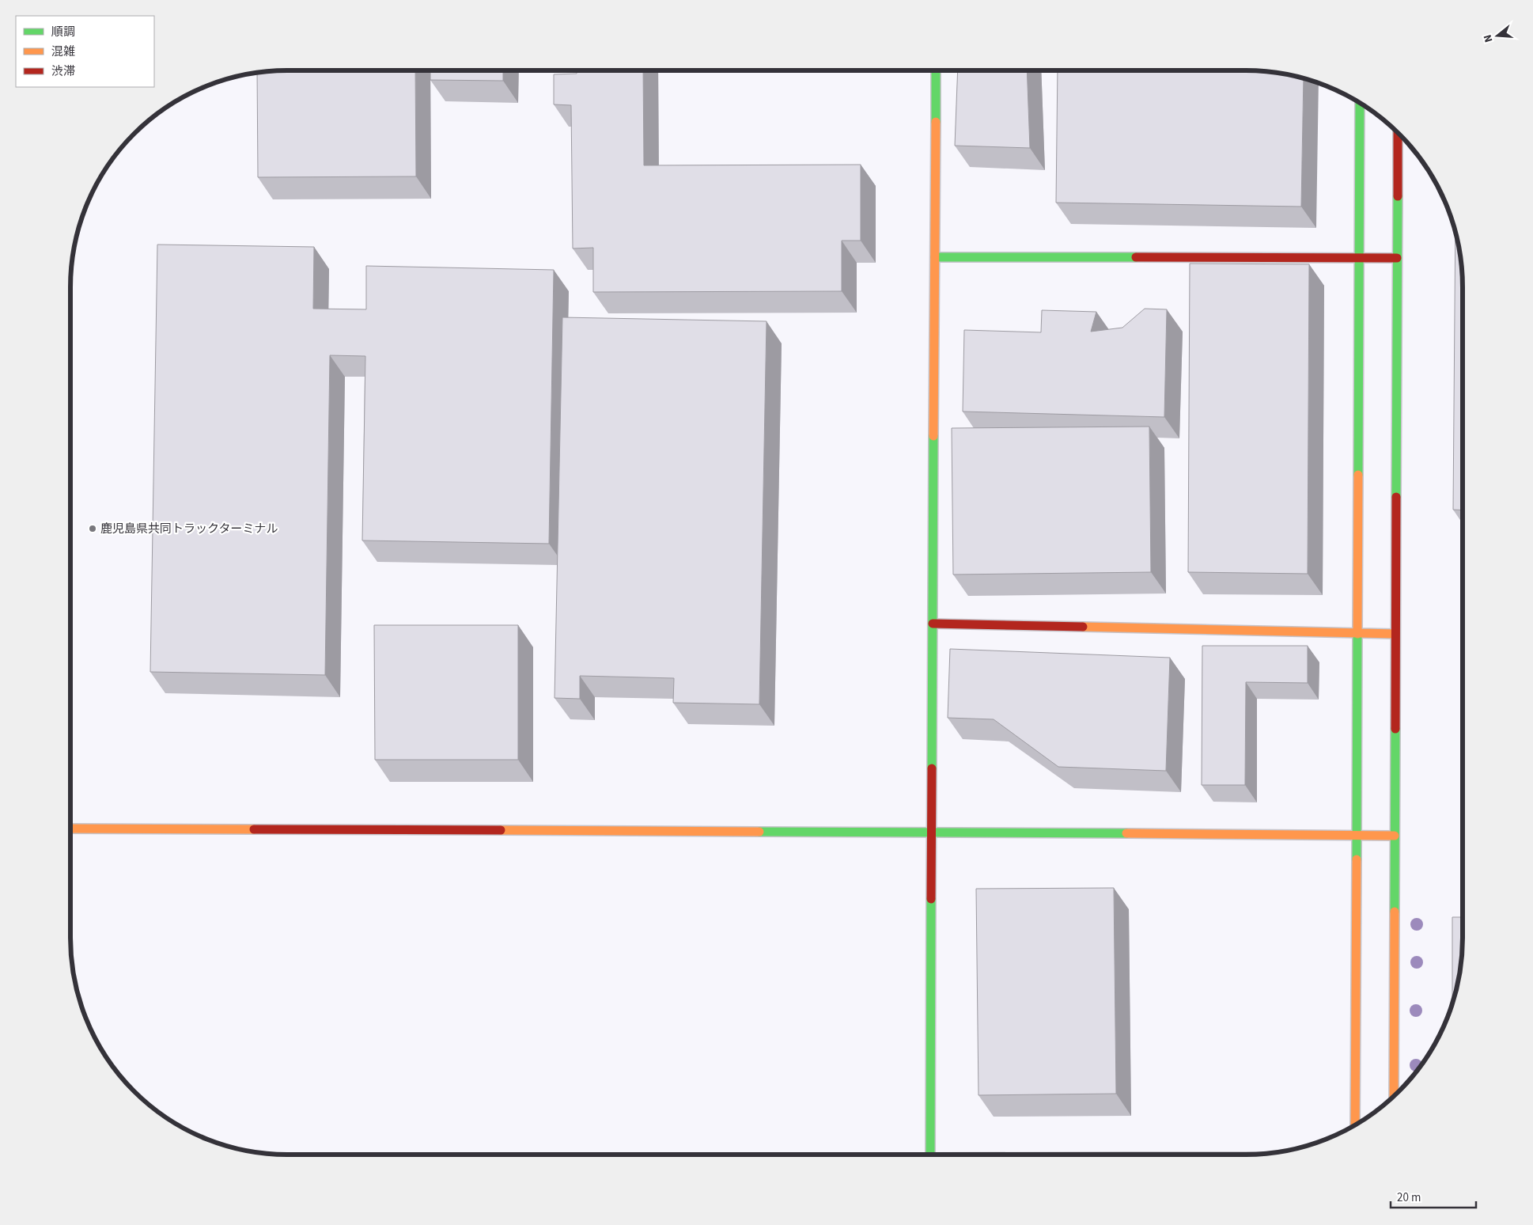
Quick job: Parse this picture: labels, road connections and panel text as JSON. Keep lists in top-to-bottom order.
{
  "places": ["鹿児島県共同トラックターミナル"],
  "legend": ["順調", "混雑", "渋滞"],
  "scale_bar": "20 m",
  "north": "left"
}
